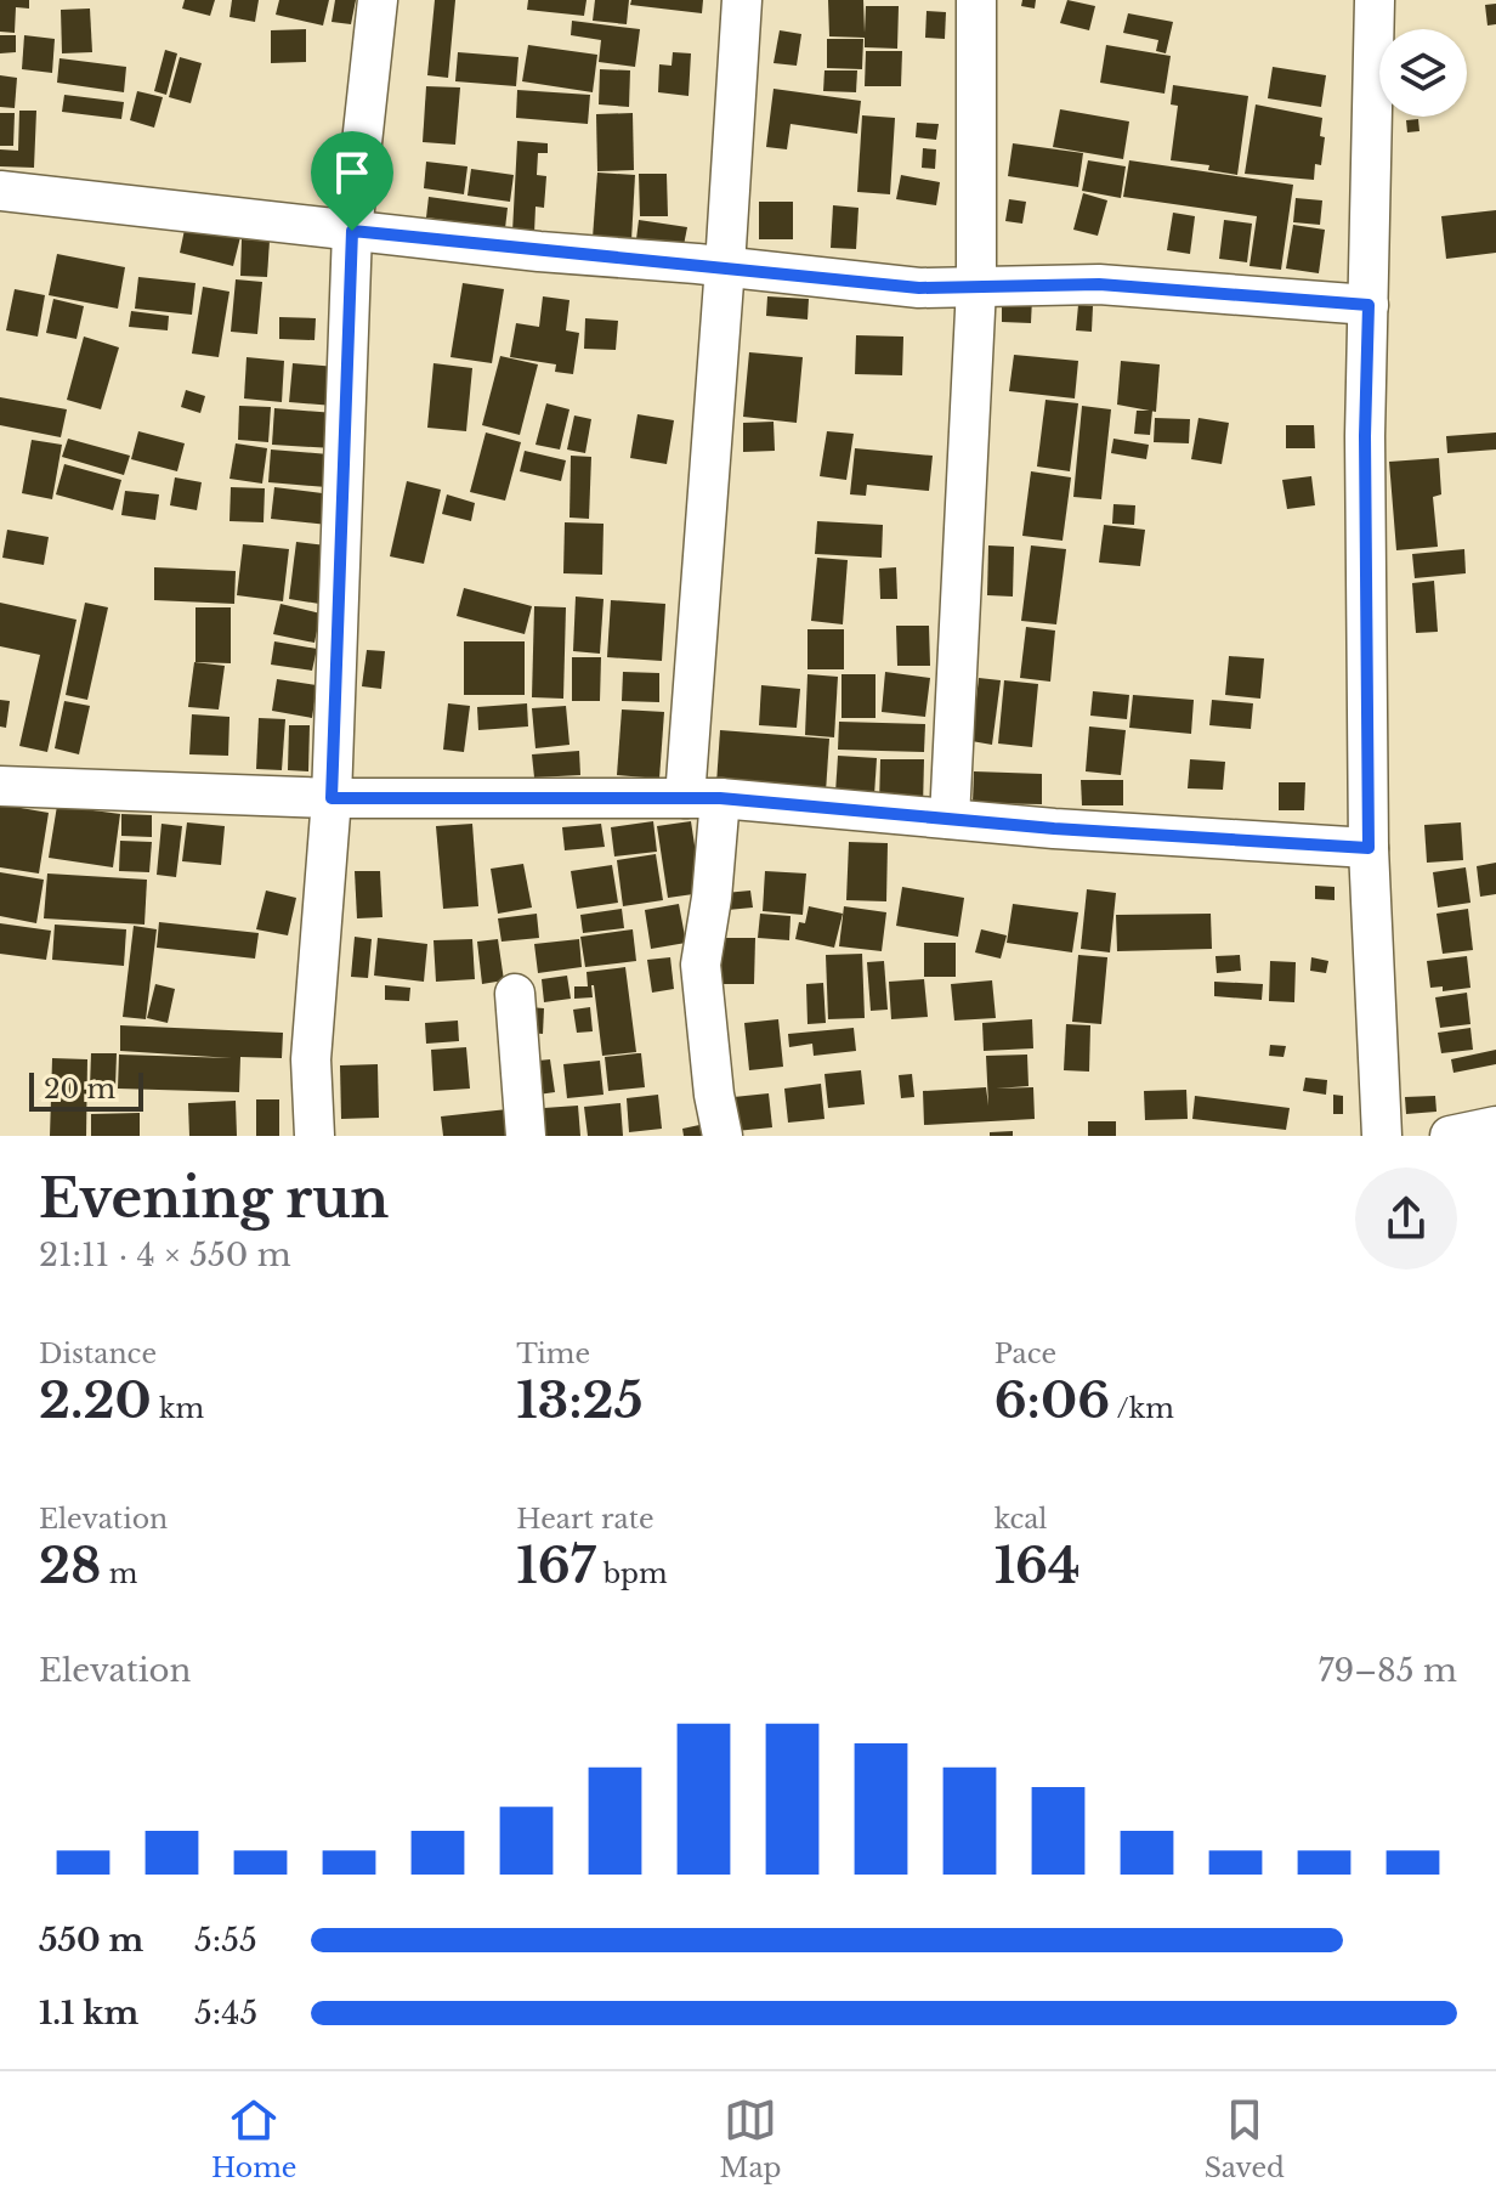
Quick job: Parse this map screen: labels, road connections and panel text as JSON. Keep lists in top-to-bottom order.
{
  "scale_bar": "20 m",
  "page": {
    "scale": "20 m",
    "heading": ["Evening run", "21:11 · 4 × 550 m"],
    "stats": [
      ["Distance", "2.20 km"],
      ["Time", "13:25"],
      ["Pace", "6:06 /km"],
      ["Elevation", "28 m"],
      ["Heart rate", "167 bpm"],
      ["kcal", "164"]
    ],
    "chart": ["Elevation", "79–85 m"],
    "list": [
      {
        "name": "550 m",
        "note": "5:55"
      },
      {
        "name": "1.1 km",
        "note": "5:45"
      }
    ],
    "tabs": ["Home", "Map", "Saved"]
  }
}
